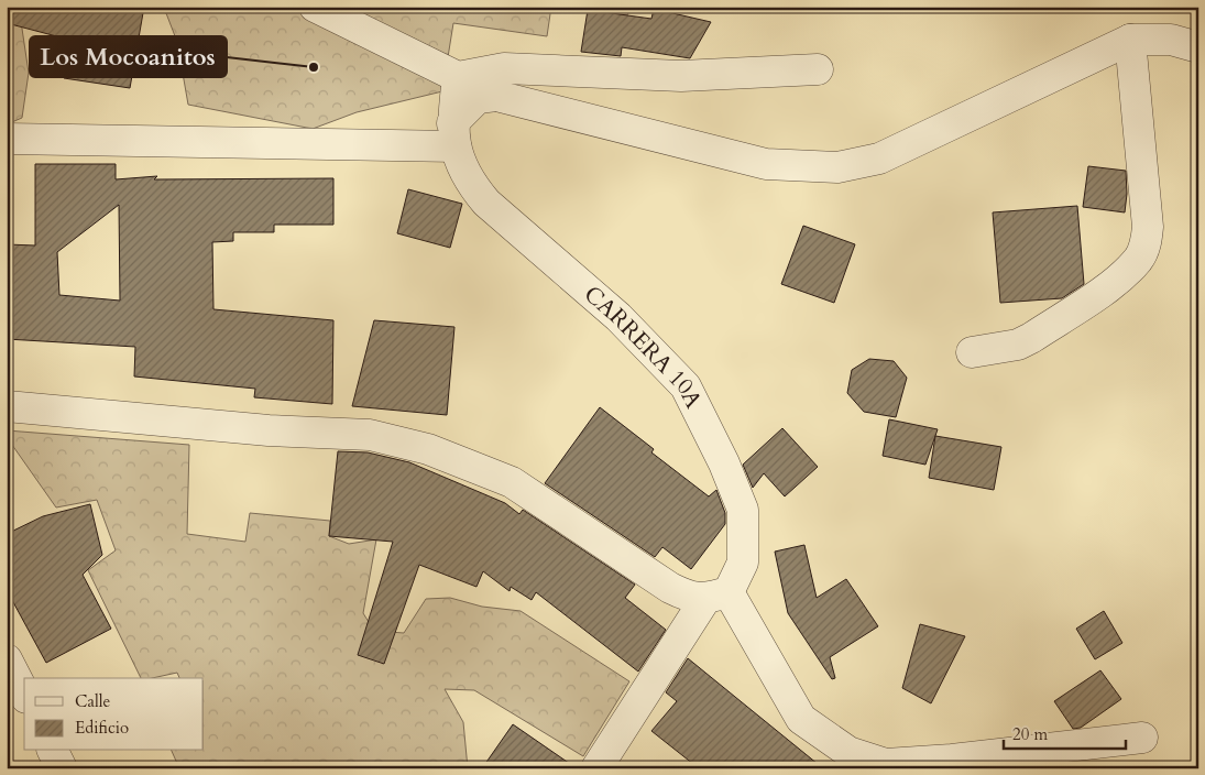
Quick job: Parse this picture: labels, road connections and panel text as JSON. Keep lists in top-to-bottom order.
{
  "streets": {
    "street": ["CARRERA 10A"]
  },
  "places": ["Los Mocoanitos"],
  "legend": ["Calle", "Edificio"],
  "scale_bar": "20 m"
}
